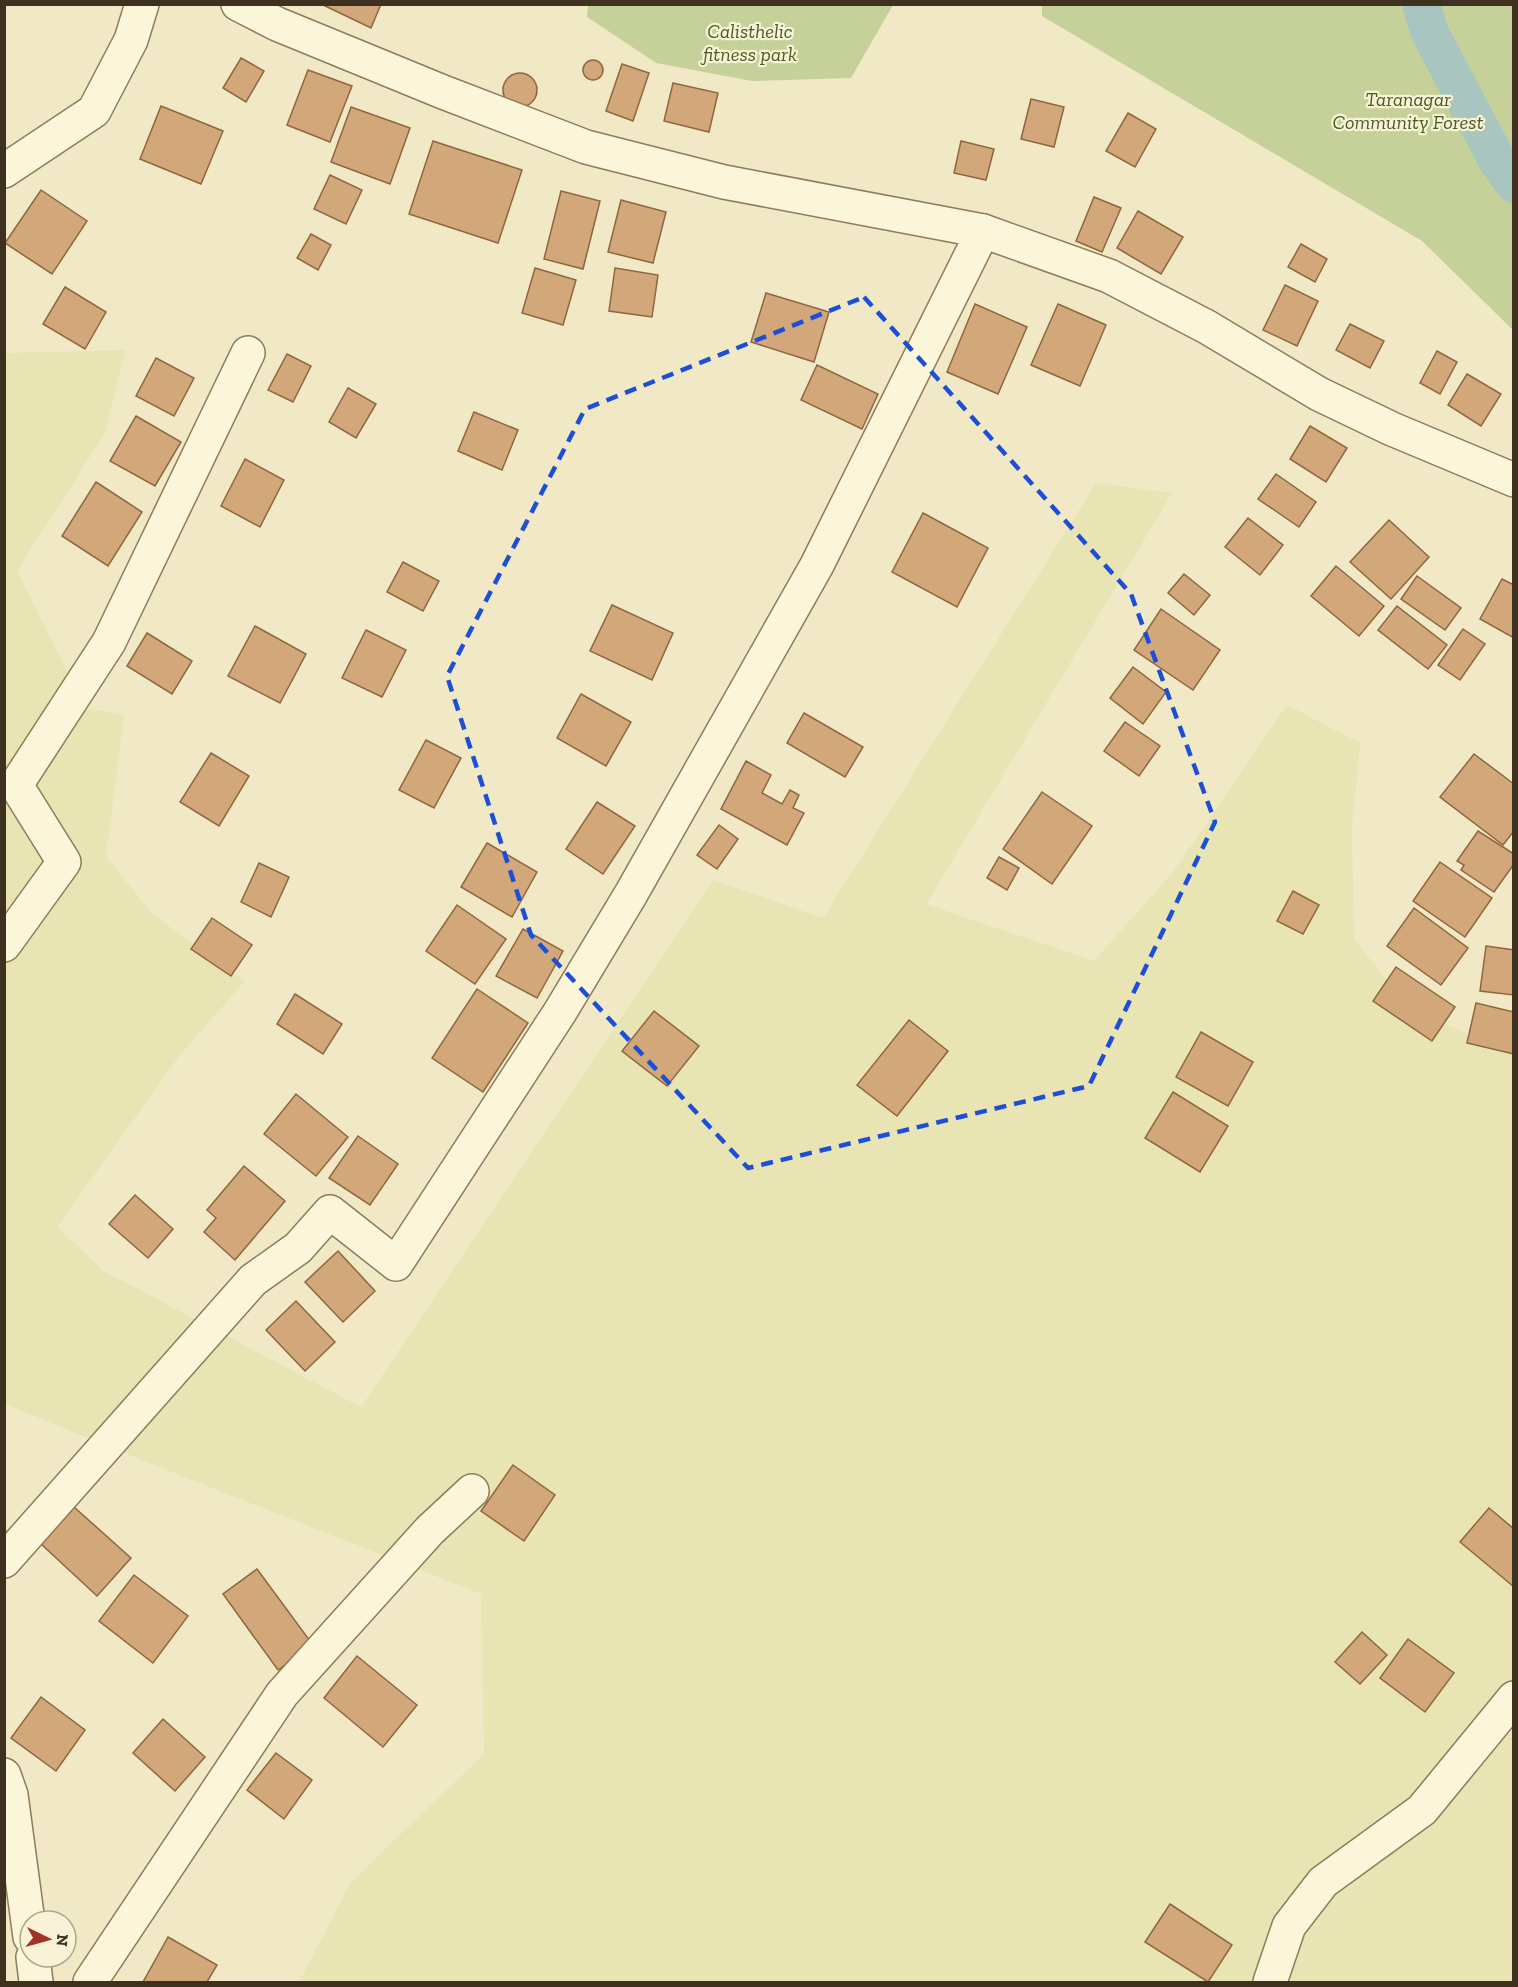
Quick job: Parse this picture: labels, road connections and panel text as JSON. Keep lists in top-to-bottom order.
{
  "parks": ["Calisthelic fitness park", "Taranagar Community Forest"],
  "north": "right"
}
